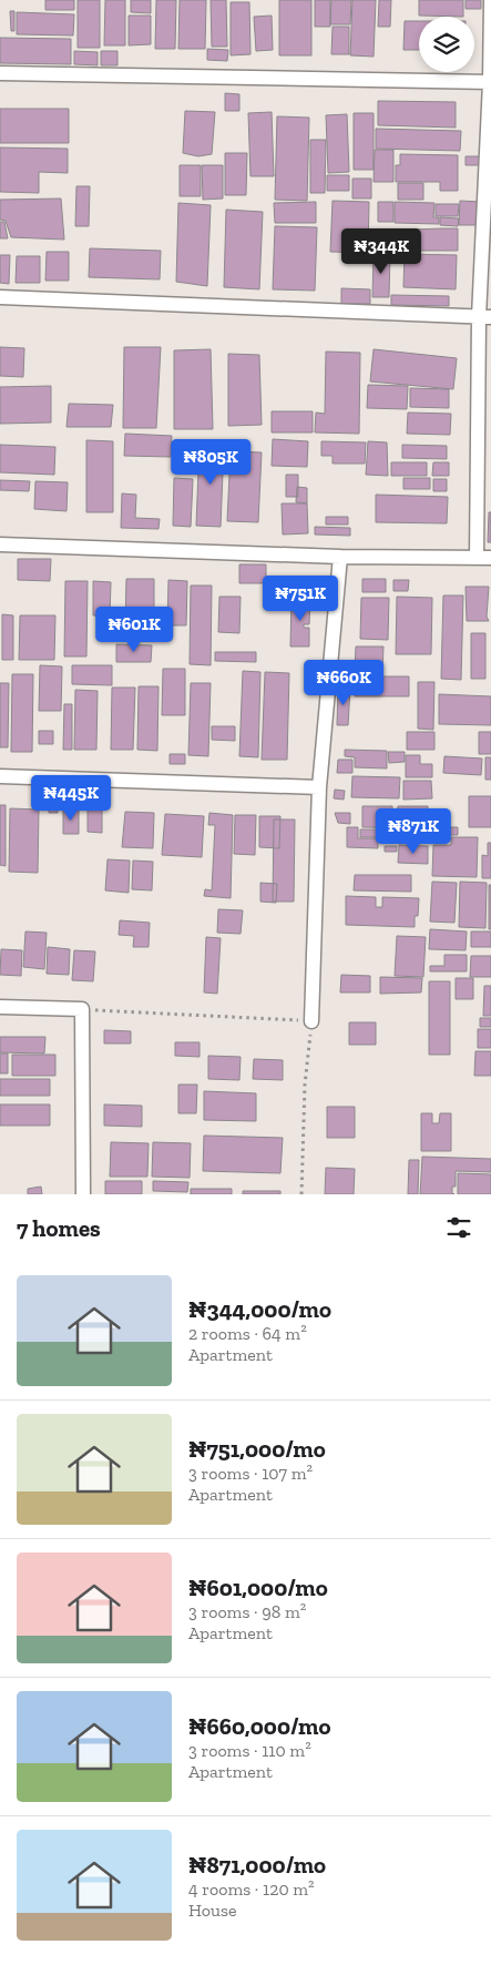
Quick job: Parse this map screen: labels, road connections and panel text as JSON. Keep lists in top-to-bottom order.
{
  "page": {
    "price": [
      "₦344K",
      "₦805K",
      "₦751K",
      "₦601K",
      "₦660K",
      "₦445K",
      "₦871K"
    ],
    "heading": "7 homes",
    "list": [
      {
        "name": "₦344,000/mo",
        "note": "2 rooms · 64 m² · Apartment"
      },
      {
        "name": "₦751,000/mo",
        "note": "3 rooms · 107 m² · Apartment"
      },
      {
        "name": "₦601,000/mo",
        "note": "3 rooms · 98 m² · Apartment"
      },
      {
        "name": "₦660,000/mo",
        "note": "3 rooms · 110 m² · Apartment"
      },
      {
        "name": "₦871,000/mo",
        "note": "4 rooms · 120 m² · House"
      }
    ]
  }
}
